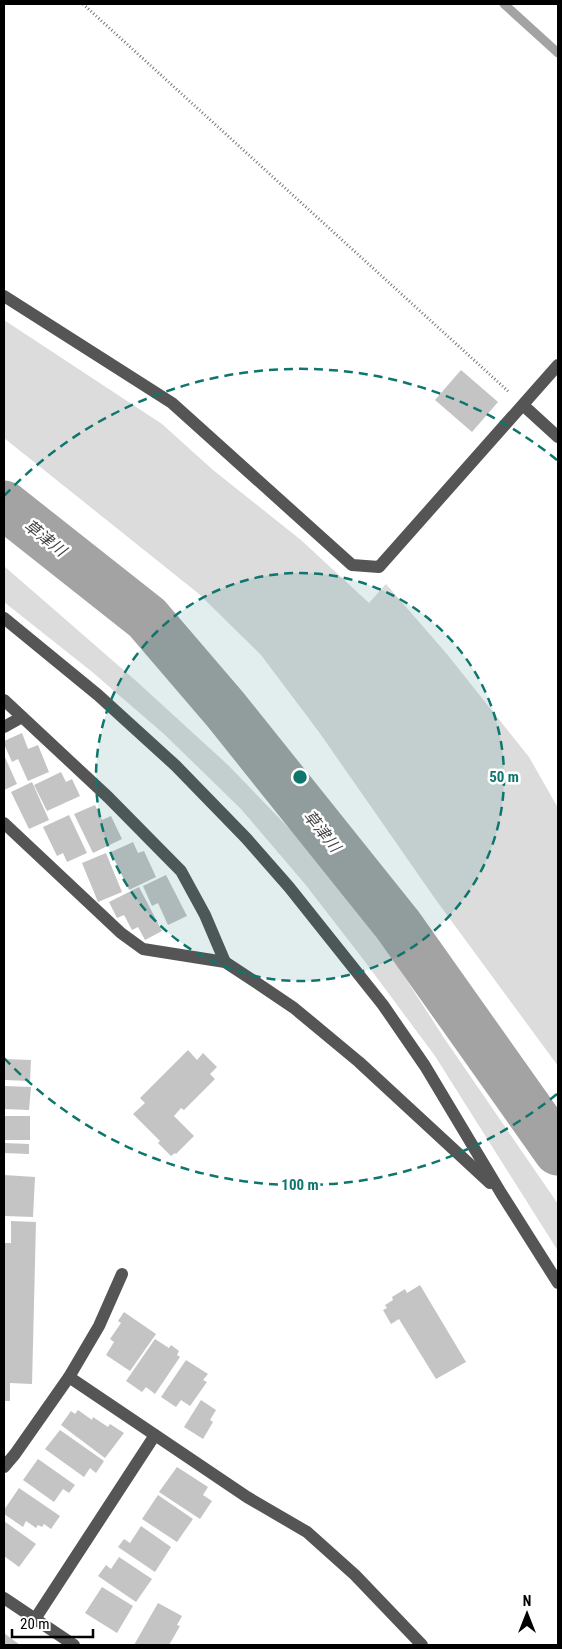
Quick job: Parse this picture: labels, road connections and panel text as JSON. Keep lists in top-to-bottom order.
{
  "water": ["草津川"],
  "scale_bar": "20 m",
  "north": "top",
  "rings": ["50 m", "100 m"]
}
